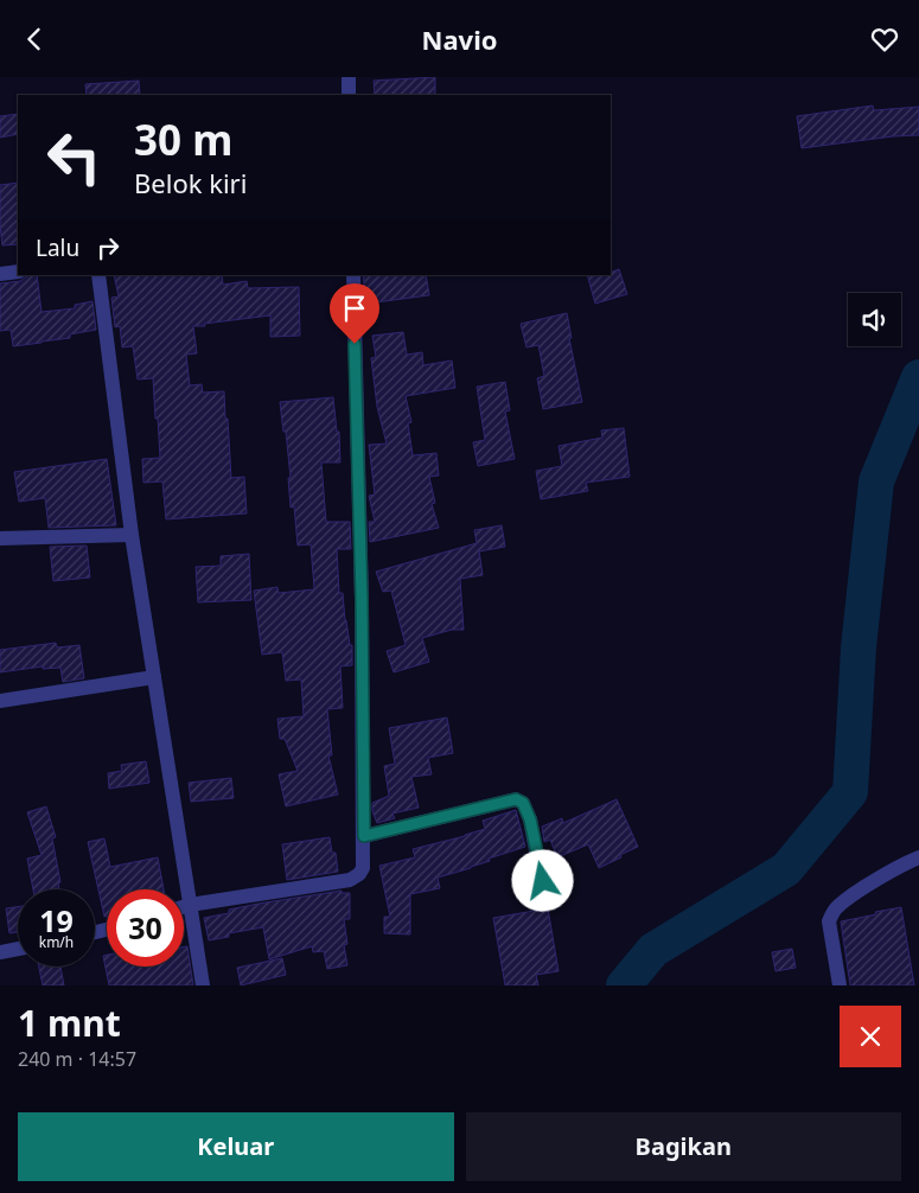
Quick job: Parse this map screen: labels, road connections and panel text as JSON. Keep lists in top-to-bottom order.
{
  "page": {
    "header": "Navio",
    "turn": ["30 m", "Belok kiri"],
    "then": "Lalu",
    "speed": "19 km/h",
    "limit": "30",
    "heading": ["1 mnt", "240 m · 14:57"],
    "buttons": ["Keluar", "Bagikan"]
  }
}
